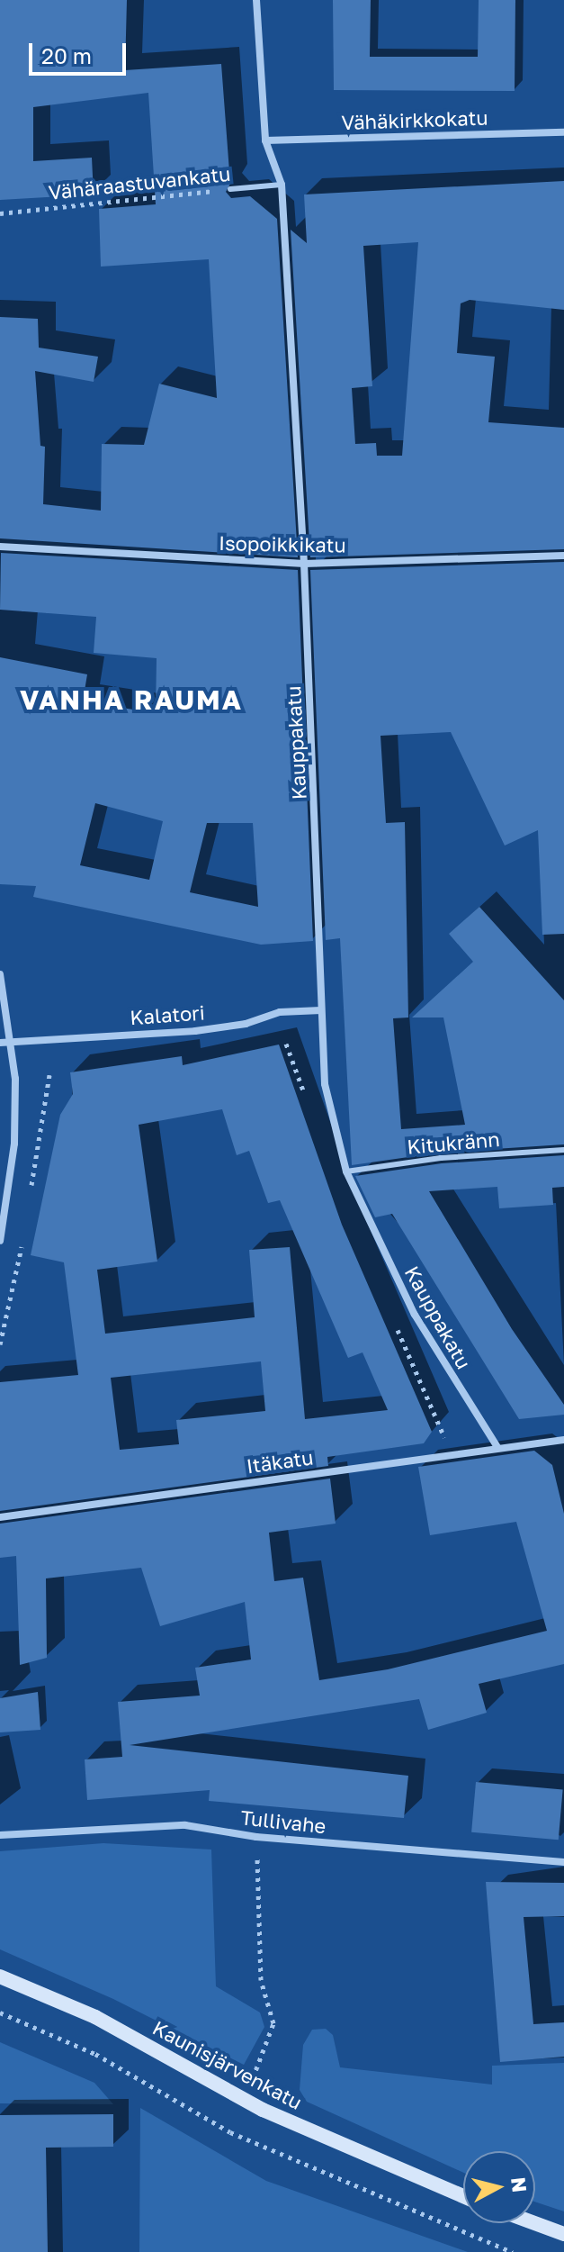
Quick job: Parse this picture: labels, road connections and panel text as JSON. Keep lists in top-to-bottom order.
{
  "streets": {
    "main road": ["Kaunisjärvenkatu"],
    "street": [
      "Vähäkirkkokatu",
      "Isopoikkikatu",
      "Kauppakatu",
      "Kalatori",
      "Itäkatu",
      "Tullivahe"
    ],
    "lane": ["Vähäraastuvankatu", "Kitukränn"]
  },
  "crossings": [
    ["Vähäkirkkokatu", "Kauppakatu"],
    ["Vähäraastuvankatu", "Kauppakatu"],
    ["Isopoikkikatu", "Kauppakatu"],
    ["Kauppakatu", "Kalatori"],
    ["Kauppakatu", "Kitukränn"],
    ["Kauppakatu", "Itäkatu"]
  ],
  "districts": ["VANHA RAUMA"],
  "scale_bar": "20 m",
  "north": "right"
}
